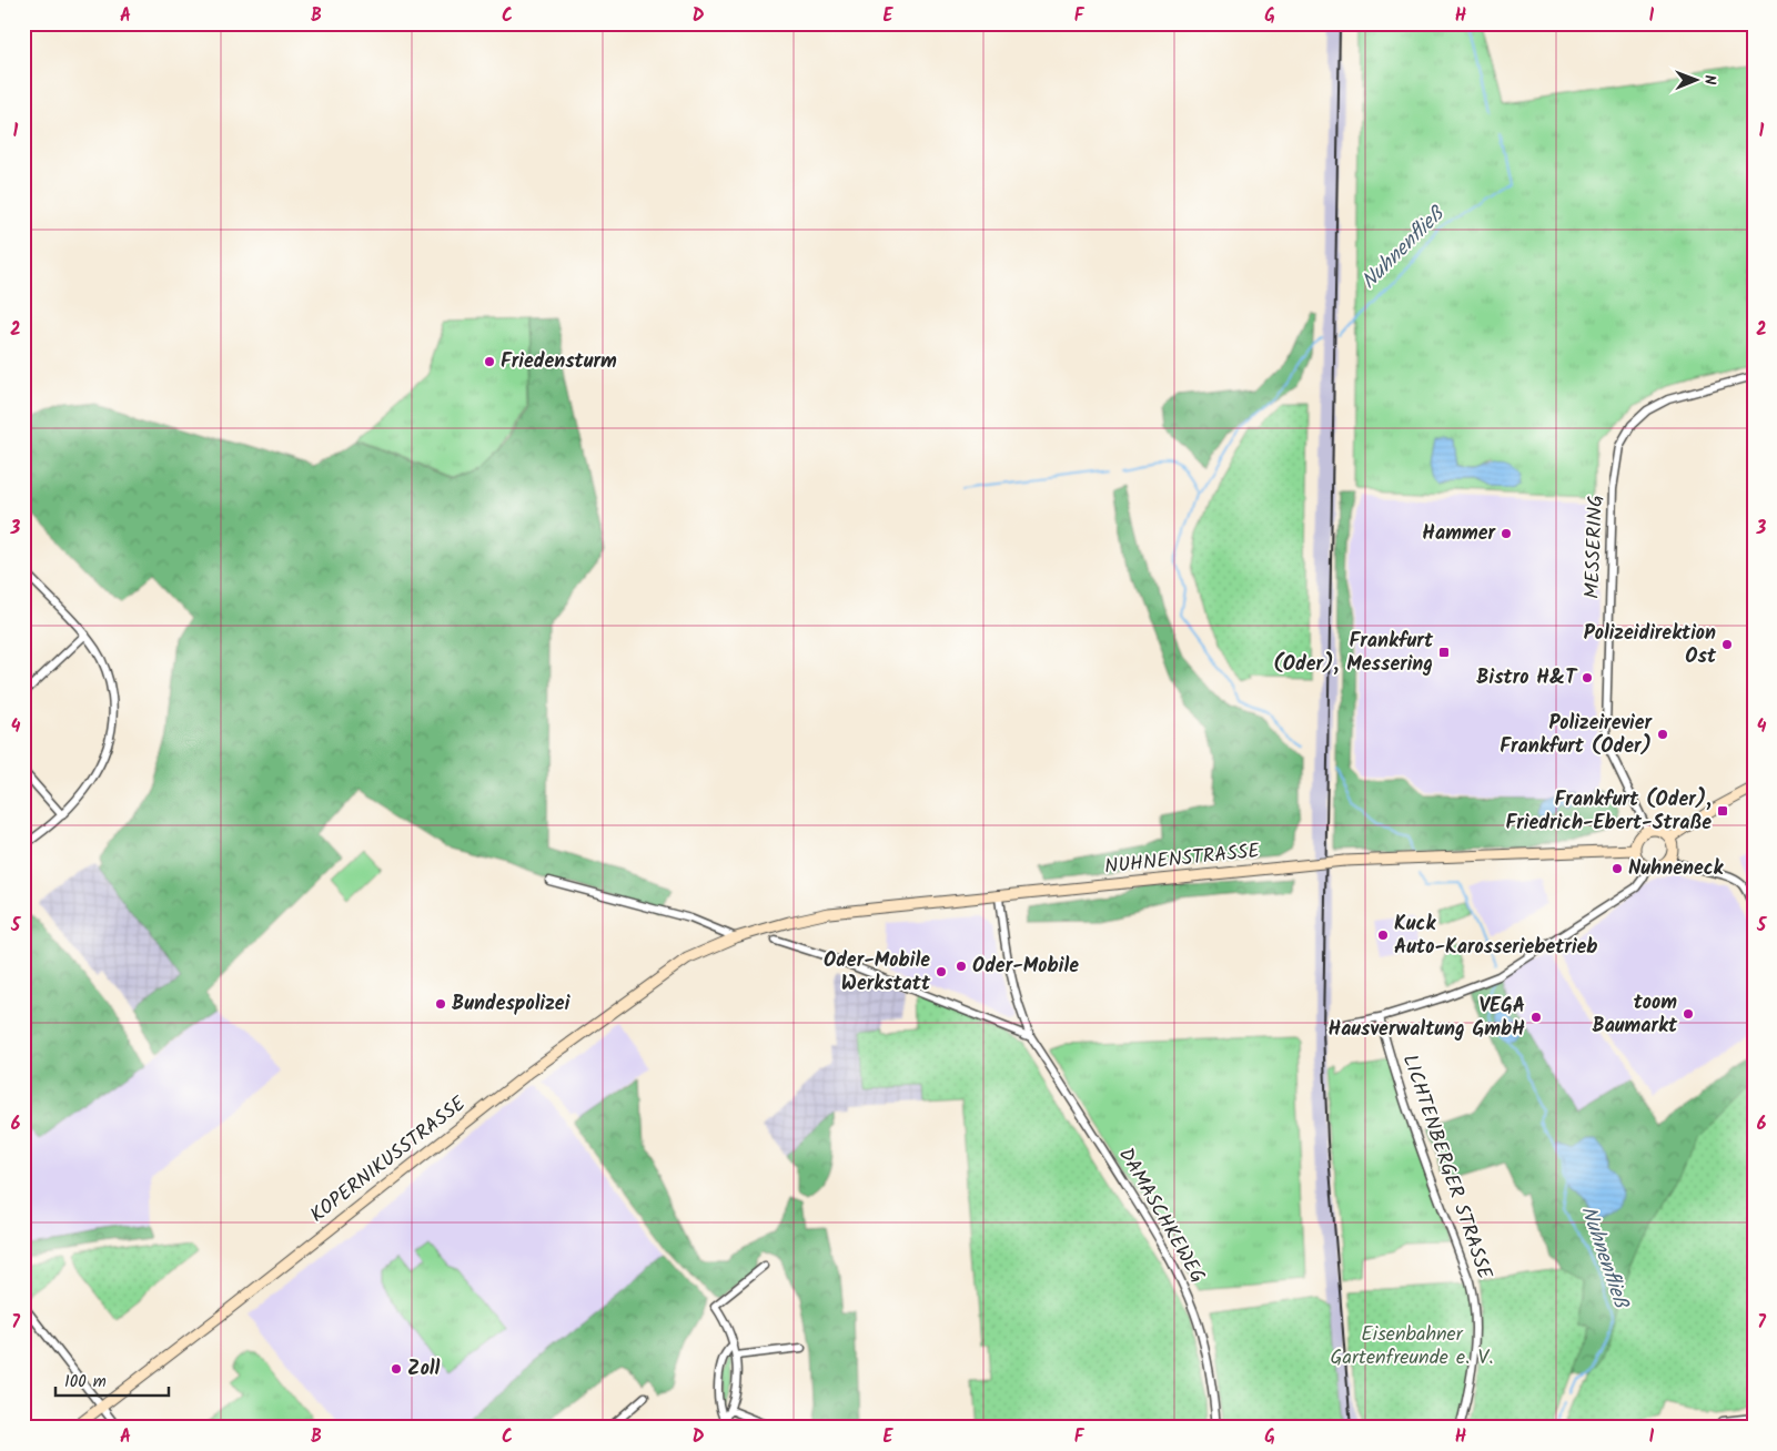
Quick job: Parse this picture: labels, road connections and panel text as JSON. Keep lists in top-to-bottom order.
{
  "streets": {
    "main road": ["NUHNENSTRASSE", "KOPERNIKUSSTRASSE"],
    "street": ["MESSERING", "LICHTENBERGER STRASSE", "DAMASCHKEWEG"]
  },
  "crossings": [
    ["MESSERING", "NUHNENSTRASSE"],
    ["NUHNENSTRASSE", "KOPERNIKUSSTRASSE"],
    ["NUHNENSTRASSE", "DAMASCHKEWEG"]
  ],
  "water": ["Nuhnenfließ"],
  "parks": ["Eisenbahner Gartenfreunde e. V."],
  "places": {
    "other": [
      "Friedensturm",
      "Hammer",
      "Polizeidirektion Ost",
      "Bistro H&T",
      "Polizeirevier Frankfurt (Oder)",
      "Nuhneneck",
      "Kuck Auto-Karosseriebetrieb",
      "Oder-Mobile",
      "Oder-Mobile Werkstatt",
      "Bundespolizei",
      "toom Baumarkt",
      "VEGA Hausverwaltung GmbH",
      "Zoll"
    ],
    "transit": ["Frankfurt (Oder), Messering", "Frankfurt (Oder), Friedrich-Ebert-Straße"]
  },
  "scale_bar": "100 m",
  "north": "right",
  "grid": {
    "columns": [
      "A",
      "B",
      "C",
      "D",
      "E",
      "F",
      "G",
      "H",
      "I"
    ],
    "rows": [
      "1",
      "2",
      "3",
      "4",
      "5",
      "6",
      "7"
    ]
  }
}
